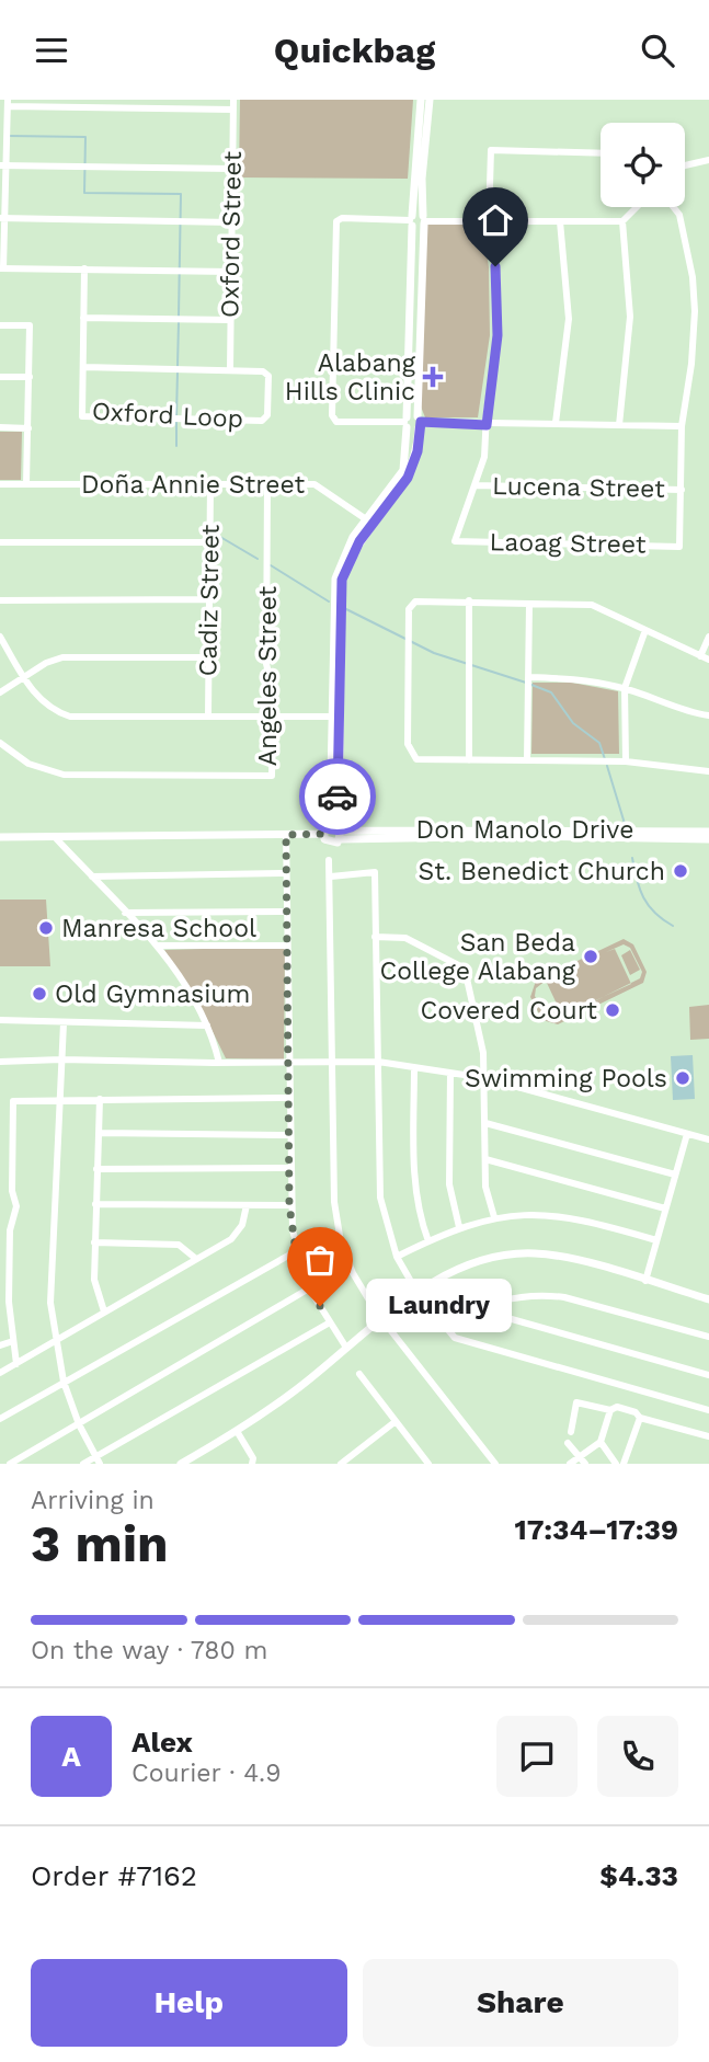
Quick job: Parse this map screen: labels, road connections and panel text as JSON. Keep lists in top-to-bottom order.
{
  "streets": {
    "street": [
      "Oxford Street",
      "Oxford Loop",
      "Doña Annie Street",
      "Lucena Street",
      "Laoag Street",
      "Cadiz Street",
      "Angeles Street",
      "Don Manolo Drive"
    ]
  },
  "crossings": [
    ["Oxford Street", "Oxford Loop"],
    ["Doña Annie Street", "Cadiz Street"],
    ["Doña Annie Street", "Angeles Street"],
    ["Lucena Street", "Laoag Street"]
  ],
  "places": {
    "health": ["Alabang Hills Clinic"],
    "other": [
      "St. Benedict Church",
      "Manresa School",
      "San Beda College Alabang",
      "Old Gymnasium",
      "Covered Court",
      "Swimming Pools",
      "Laundry"
    ]
  },
  "page": {
    "header": "Quickbag",
    "bubble": "Laundry",
    "heading": ["3 min", "Arriving in", "17:34–17:39"],
    "panel": [
      "Alex",
      "Courier · 4.9",
      "Order #7162",
      "$4.33"
    ],
    "bar": "On the way · 780 m",
    "round": "A",
    "buttons": ["Help", "Share"]
  }
}
